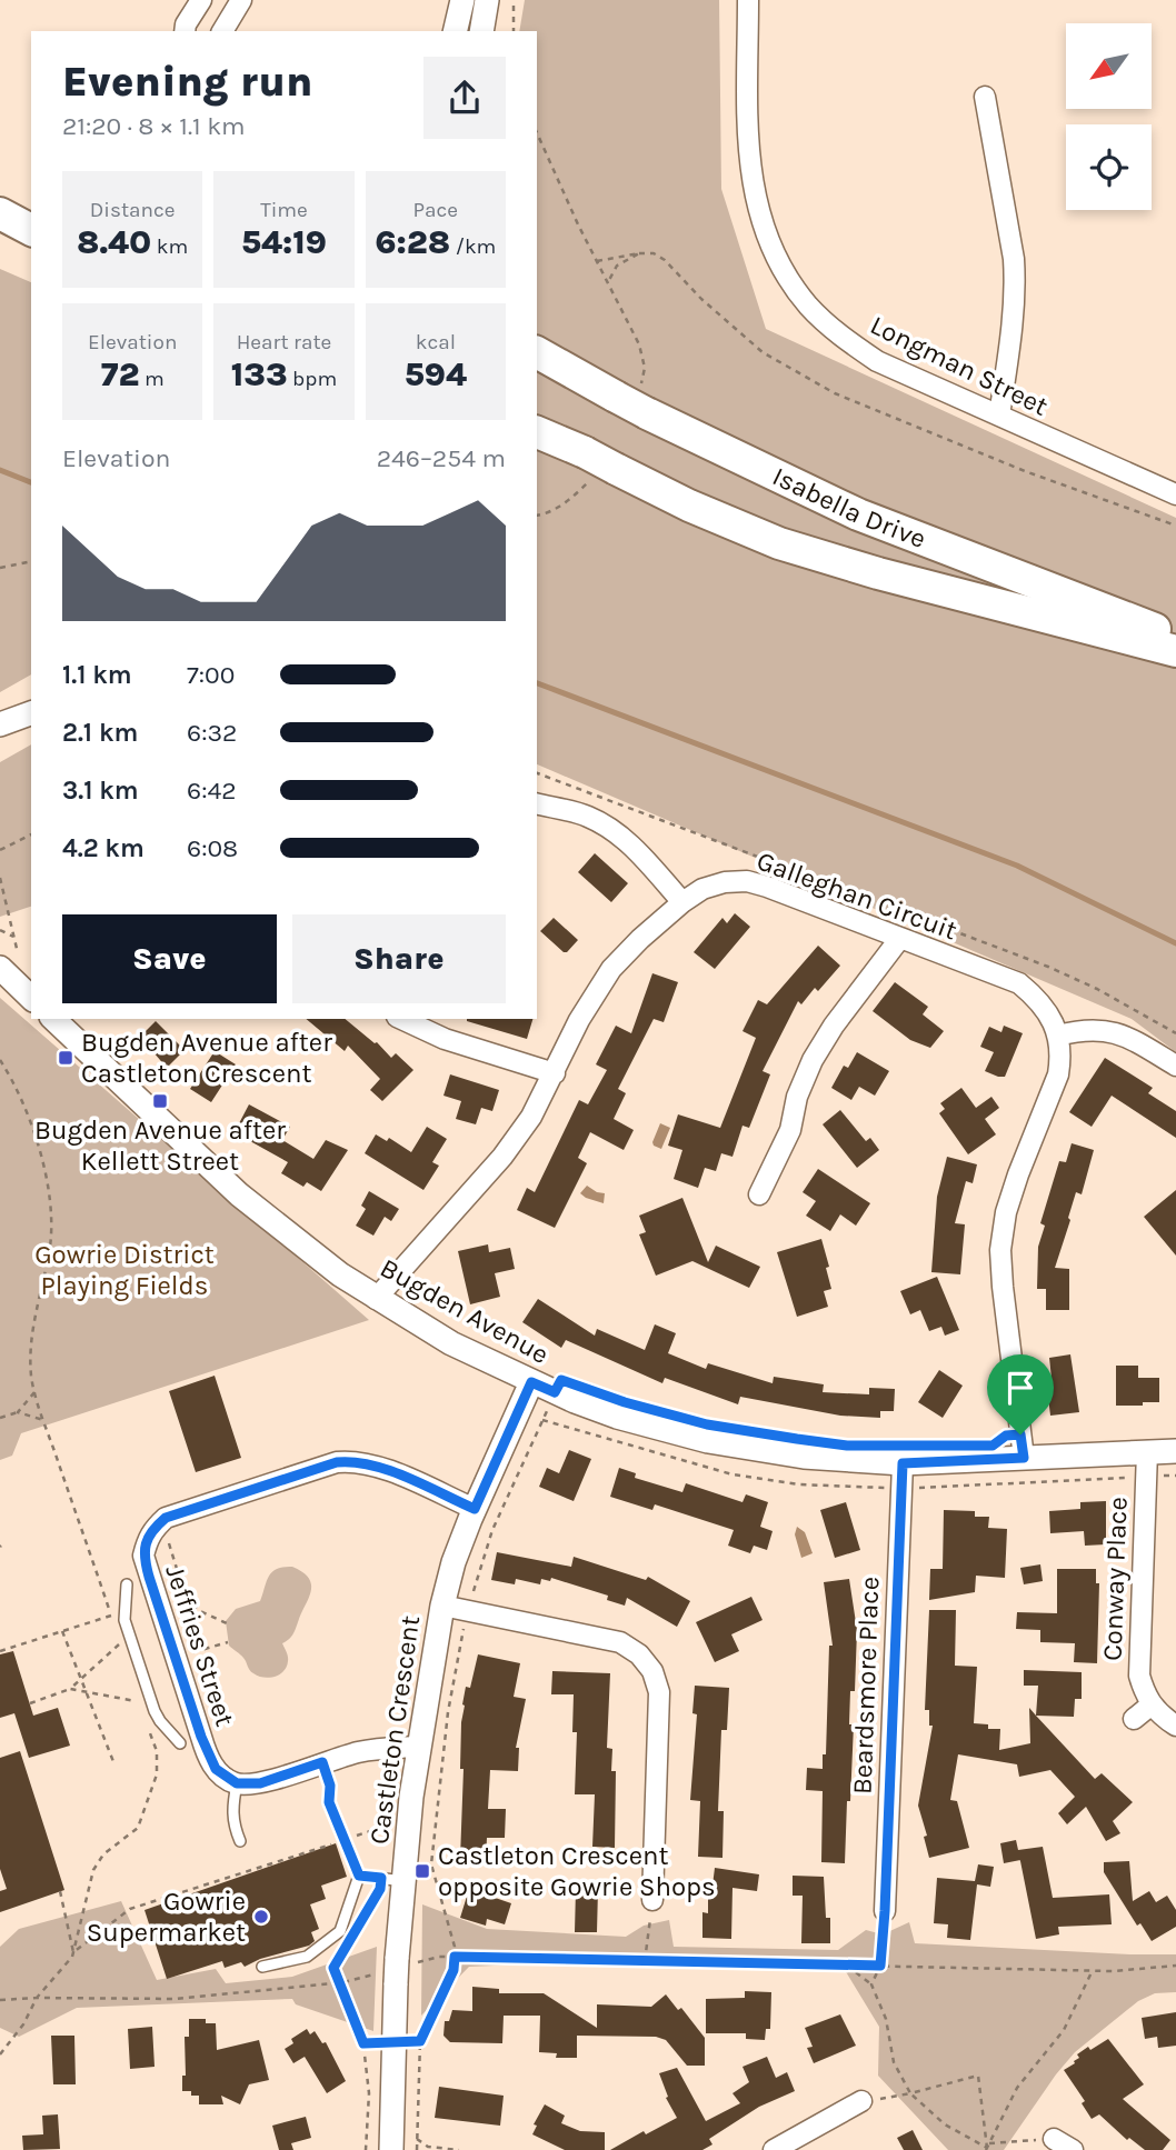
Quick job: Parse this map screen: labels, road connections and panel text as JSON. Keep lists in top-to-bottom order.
{
  "streets": {
    "main road": ["Isabella Drive"],
    "street": [
      "Longman Street",
      "Galleghan Circuit",
      "Bugden Avenue",
      "Conway Place",
      "Jeffries Street",
      "Beardsmore Place",
      "Castleton Crescent"
    ]
  },
  "crossings": [
    ["Galleghan Circuit", "Bugden Avenue"],
    ["Bugden Avenue", "Conway Place"],
    ["Bugden Avenue", "Beardsmore Place"],
    ["Bugden Avenue", "Castleton Crescent"]
  ],
  "parks": ["Gowrie District Playing Fields"],
  "places": {
    "transit": ["Bugden Avenue after Castleton Crescent", "Bugden Avenue after Kellett Street", "Castleton Crescent opposite Gowrie Shops"],
    "other": ["Gowrie Supermarket"]
  },
  "north": "bottom left",
  "page": {
    "heading": ["Evening run", "21:20 · 8 × 1.1 km"],
    "stats": [
      ["Distance", "8.40 km"],
      ["Time", "54:19"],
      ["Pace", "6:28 /km"],
      ["Elevation", "72 m"],
      ["Heart rate", "133 bpm"],
      ["kcal", "594"]
    ],
    "chart": ["Elevation", "246–254 m"],
    "list": [
      {
        "name": "1.1 km",
        "note": "7:00"
      },
      {
        "name": "2.1 km",
        "note": "6:32"
      },
      {
        "name": "3.1 km",
        "note": "6:42"
      },
      {
        "name": "4.2 km",
        "note": "6:08"
      }
    ],
    "buttons": ["Save", "Share"]
  }
}
